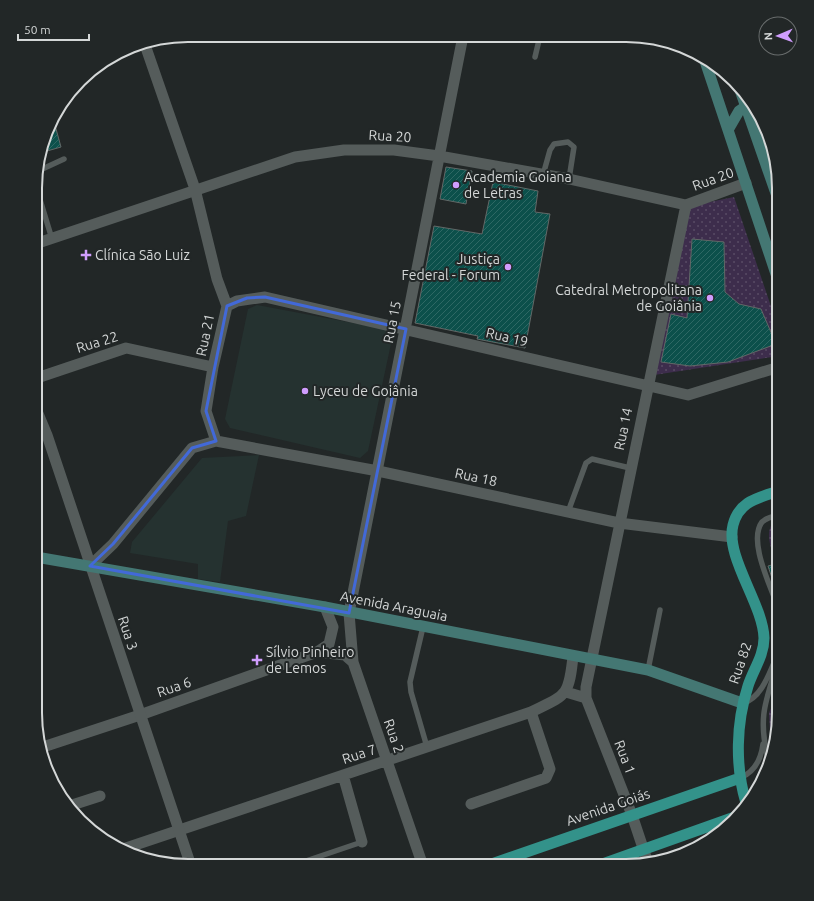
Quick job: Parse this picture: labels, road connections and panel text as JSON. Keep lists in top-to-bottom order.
{
  "streets": {
    "main road": ["Avenida Araguaia", "Rua 82", "Avenida Goiás"],
    "street": [
      "Rua 20",
      "Rua 15",
      "Rua 21",
      "Rua 19",
      "Rua 22",
      "Rua 14",
      "Rua 18",
      "Rua 3",
      "Rua 6",
      "Rua 2",
      "Rua 7",
      "Rua 1"
    ]
  },
  "crossings": [
    ["Rua 20", "Rua 15"],
    ["Rua 20", "Rua 21"],
    ["Rua 20", "Rua 14"],
    ["Rua 15", "Rua 19"],
    ["Rua 15", "Rua 18"],
    ["Rua 15", "Avenida Araguaia"],
    ["Rua 15", "Rua 2"],
    ["Rua 21", "Rua 19"],
    ["Rua 21", "Rua 22"],
    ["Rua 21", "Rua 18"],
    ["Rua 19", "Rua 14"],
    ["Rua 14", "Rua 18"],
    ["Rua 14", "Avenida Araguaia"],
    ["Rua 14", "Rua 1"],
    ["Rua 18", "Rua 82"],
    ["Avenida Araguaia", "Rua 3"],
    ["Avenida Araguaia", "Rua 82"],
    ["Avenida Araguaia", "Rua 6"],
    ["Avenida Araguaia", "Rua 2"],
    ["Avenida Araguaia", "Rua 1"],
    ["Rua 3", "Rua 6"],
    ["Rua 3", "Rua 7"],
    ["Rua 82", "Avenida Goiás"],
    ["Rua 6", "Rua 2"],
    ["Rua 2", "Rua 7"],
    ["Rua 1", "Avenida Goiás"]
  ],
  "places": {
    "other": [
      "Academia Goiana de Letras",
      "Justiça Federal - Forum",
      "Catedral Metropolitana de Goiânia",
      "Lyceu de Goiânia"
    ],
    "health": ["Clínica São Luiz", "Sílvio Pinheiro de Lemos"]
  },
  "scale_bar": "50 m",
  "north": "left"
}
